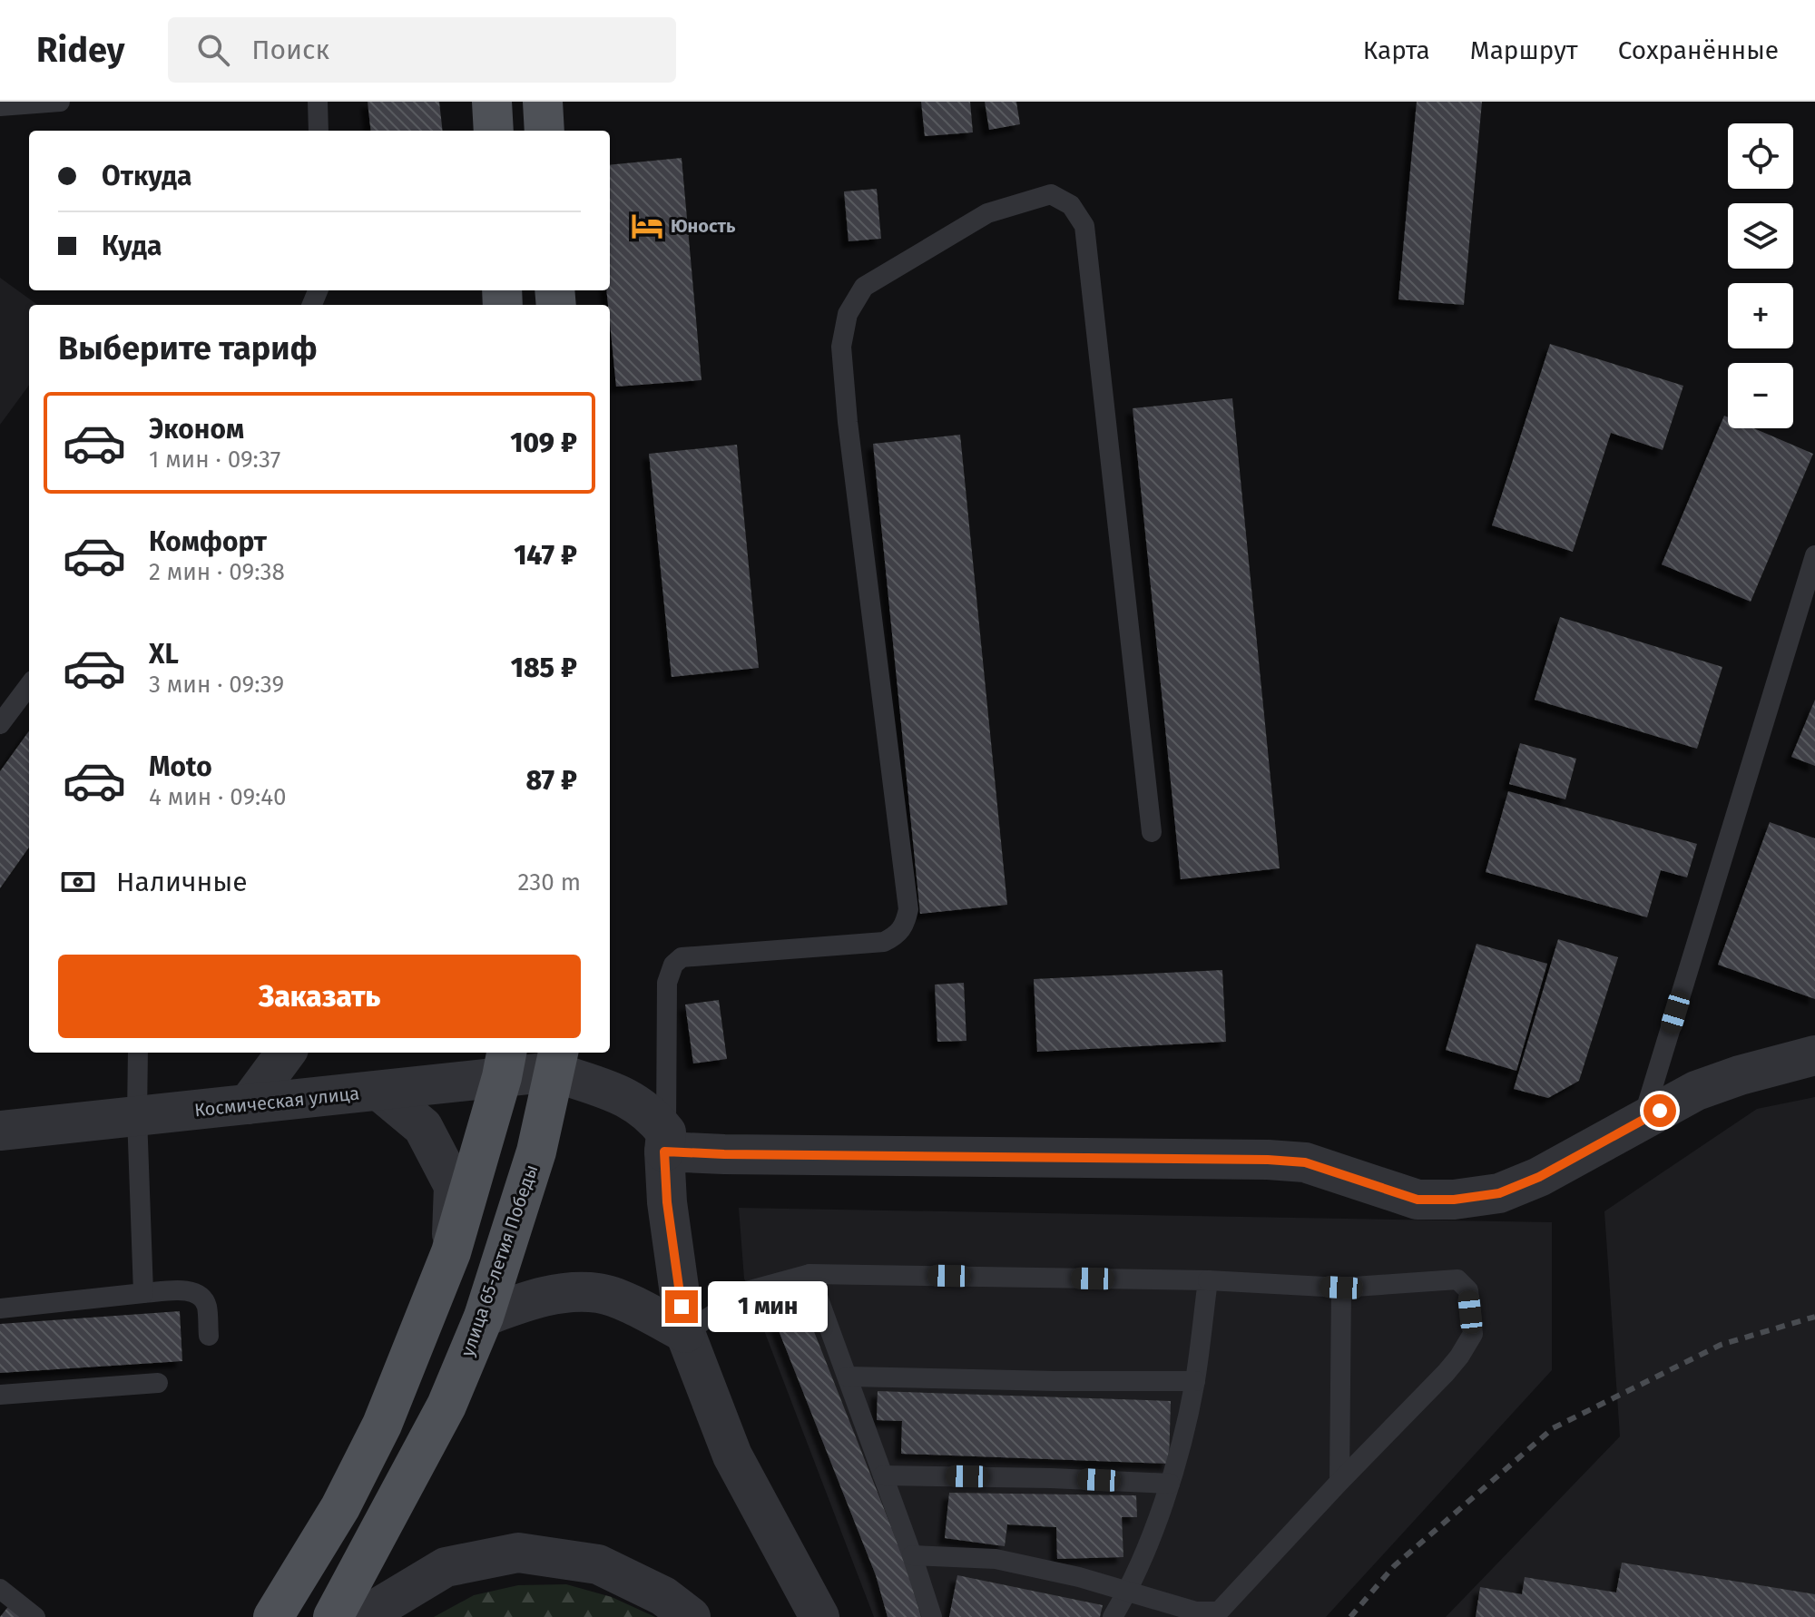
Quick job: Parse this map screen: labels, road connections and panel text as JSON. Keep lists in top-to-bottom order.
{
  "streets": {
    "main road": ["улица 65-летия Победы"],
    "street": ["Космическая улица"]
  },
  "crossings": [
    ["Космическая улица", "улица 65-летия Победы"]
  ],
  "places": {
    "hotel": ["Юность"]
  },
  "page": {
    "header": "Ridey",
    "search": "Поиск",
    "nav": ["Карта", "Маршрут", "Сохранённые"],
    "map_buttons": ["+", "−"],
    "banner": ["Откуда", "Куда"],
    "heading": "Выберите тариф",
    "list": [
      {
        "name": "Эконом",
        "note": "1 мин · 09:37",
        "value": "109 ₽"
      },
      {
        "name": "Комфорт",
        "note": "2 мин · 09:38",
        "value": "147 ₽"
      },
      {
        "name": "XL",
        "note": "3 мин · 09:39",
        "value": "185 ₽"
      },
      {
        "name": "Moto",
        "note": "4 мин · 09:40",
        "value": "87 ₽"
      }
    ],
    "pay": ["Наличные", "230 m"],
    "buttons": "Заказать",
    "bubble": "1 мин"
  }
}
